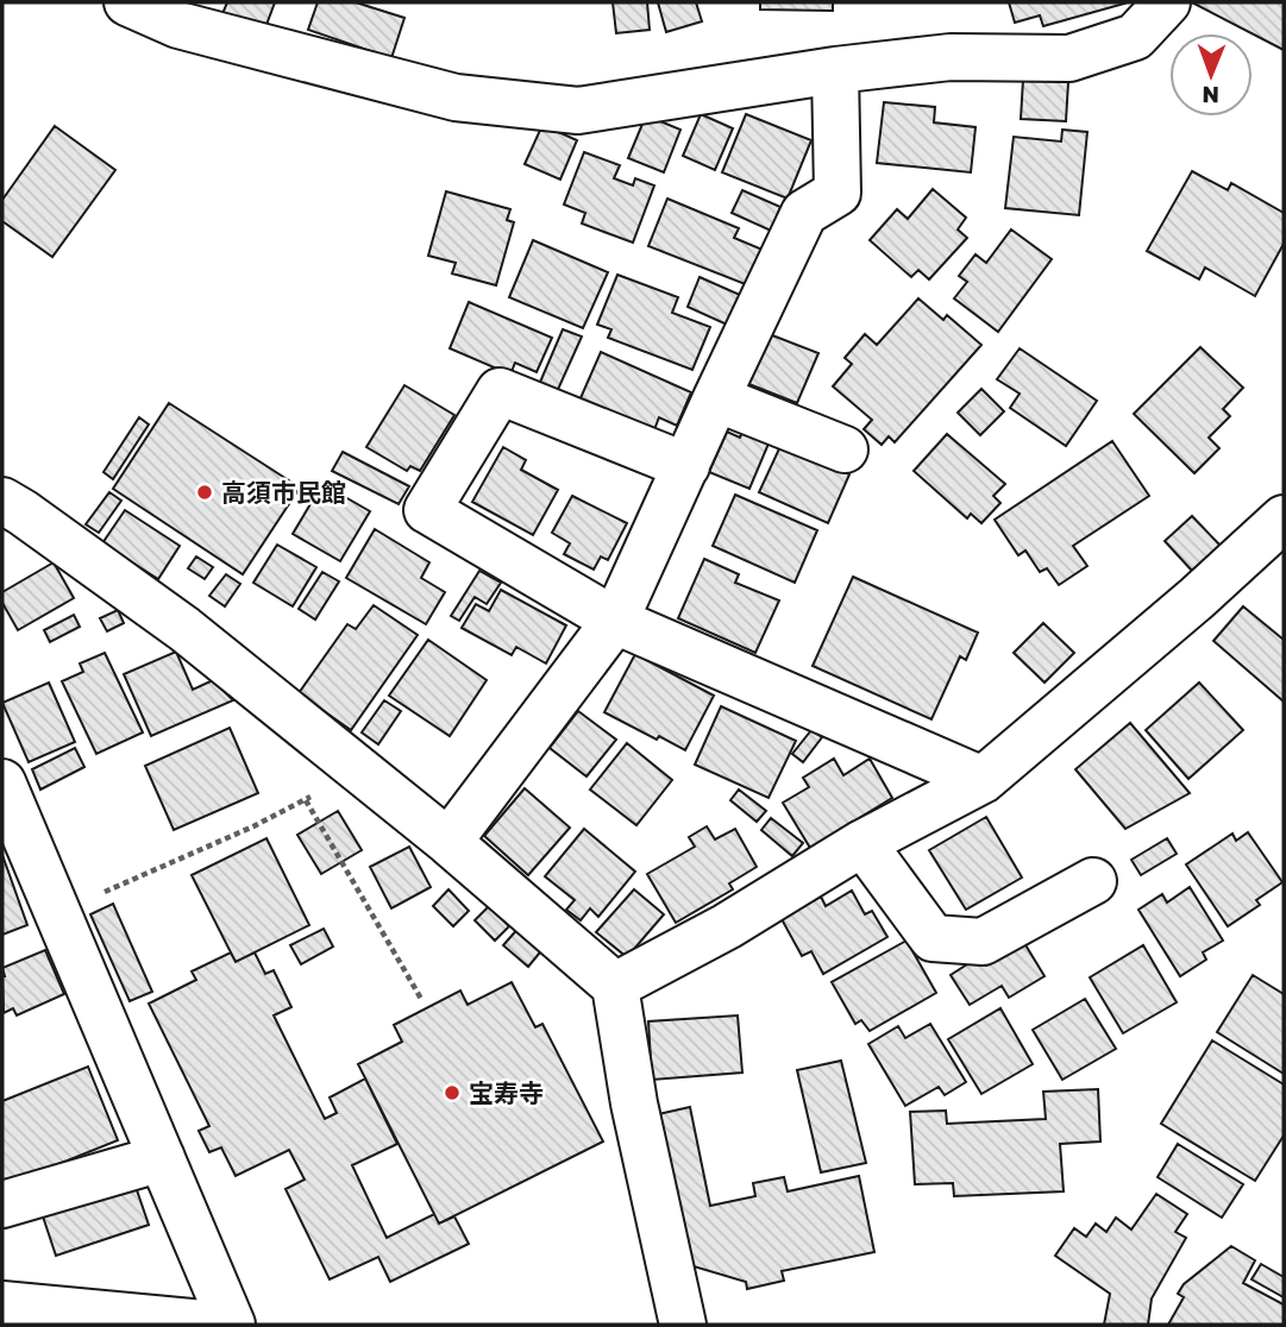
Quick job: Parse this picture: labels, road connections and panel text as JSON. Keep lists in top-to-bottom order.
{
  "places": ["高須市民館", "宝寿寺"],
  "north": "bottom"
}
